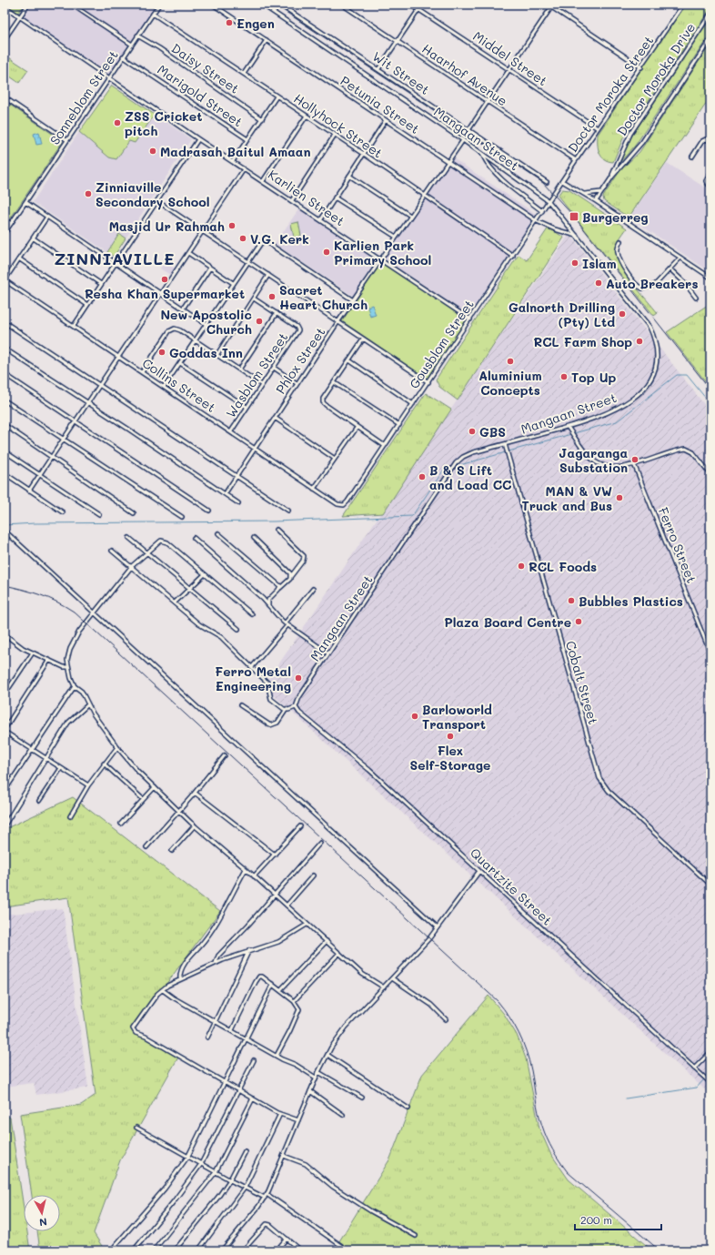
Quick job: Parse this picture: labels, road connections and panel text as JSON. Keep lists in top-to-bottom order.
{
  "streets": {
    "street": [
      "Middel Street",
      "Daisy Street",
      "Wit Street",
      "Haarhof Avenue",
      "Doctor Moroka Drive",
      "Doctor Moroka Street",
      "Marigold Street",
      "Sonneblom Street",
      "Petunia Street",
      "Hollyhock Street",
      "Mangaan Street",
      "Karlien Street",
      "Gousblom Street",
      "Phlox Street",
      "Wasblom Street",
      "Collins Street",
      "Ferro Street",
      "Cobalt Street",
      "Quartzite Street"
    ]
  },
  "crossings": [
    ["Middel Street", "Doctor Moroka Street"],
    ["Daisy Street", "Sonneblom Street"],
    ["Haarhof Avenue", "Doctor Moroka Street"],
    ["Doctor Moroka Street", "Gousblom Street"],
    ["Marigold Street", "Sonneblom Street"],
    ["Sonneblom Street", "Hollyhock Street"],
    ["Sonneblom Street", "Karlien Street"],
    ["Petunia Street", "Mangaan Street"],
    ["Petunia Street", "Gousblom Street"],
    ["Petunia Street", "Phlox Street"],
    ["Hollyhock Street", "Gousblom Street"],
    ["Hollyhock Street", "Phlox Street"],
    ["Mangaan Street", "Gousblom Street"],
    ["Mangaan Street", "Phlox Street"],
    ["Mangaan Street", "Cobalt Street"],
    ["Mangaan Street", "Quartzite Street"],
    ["Karlien Street", "Gousblom Street"],
    ["Karlien Street", "Phlox Street"],
    ["Gousblom Street", "Collins Street"],
    ["Phlox Street", "Collins Street"],
    ["Wasblom Street", "Collins Street"]
  ],
  "districts": ["ZINNIAVILLE"],
  "places": {
    "other": [
      "Engen",
      "ZSS Cricket pitch",
      "Madrasah Baitul Amaan",
      "Zinniaville Secondary School",
      "Masjid Ur Rahmah",
      "V.G. Kerk",
      "Karlien Park Primary School",
      "Islam",
      "Resha Khan Supermarket",
      "Auto Breakers",
      "Sacret Heart Church",
      "Galnorth Drilling (Pty) Ltd",
      "New Apostolic Church",
      "RCL Farm Shop",
      "Goddas Inn",
      "Aluminium Concepts",
      "Top Up",
      "GBS",
      "Jagaranga Substation",
      "B & S Lift and Load CC",
      "MAN & VW Truck and Bus",
      "RCL Foods",
      "Bubbles Plastics",
      "Plaza Board Centre",
      "Ferro Metal Engineering",
      "Barloworld Transport",
      "Flex Self-Storage"
    ],
    "transit": ["Burgerreg"]
  },
  "scale_bar": "200 m",
  "north": "bottom"
}
